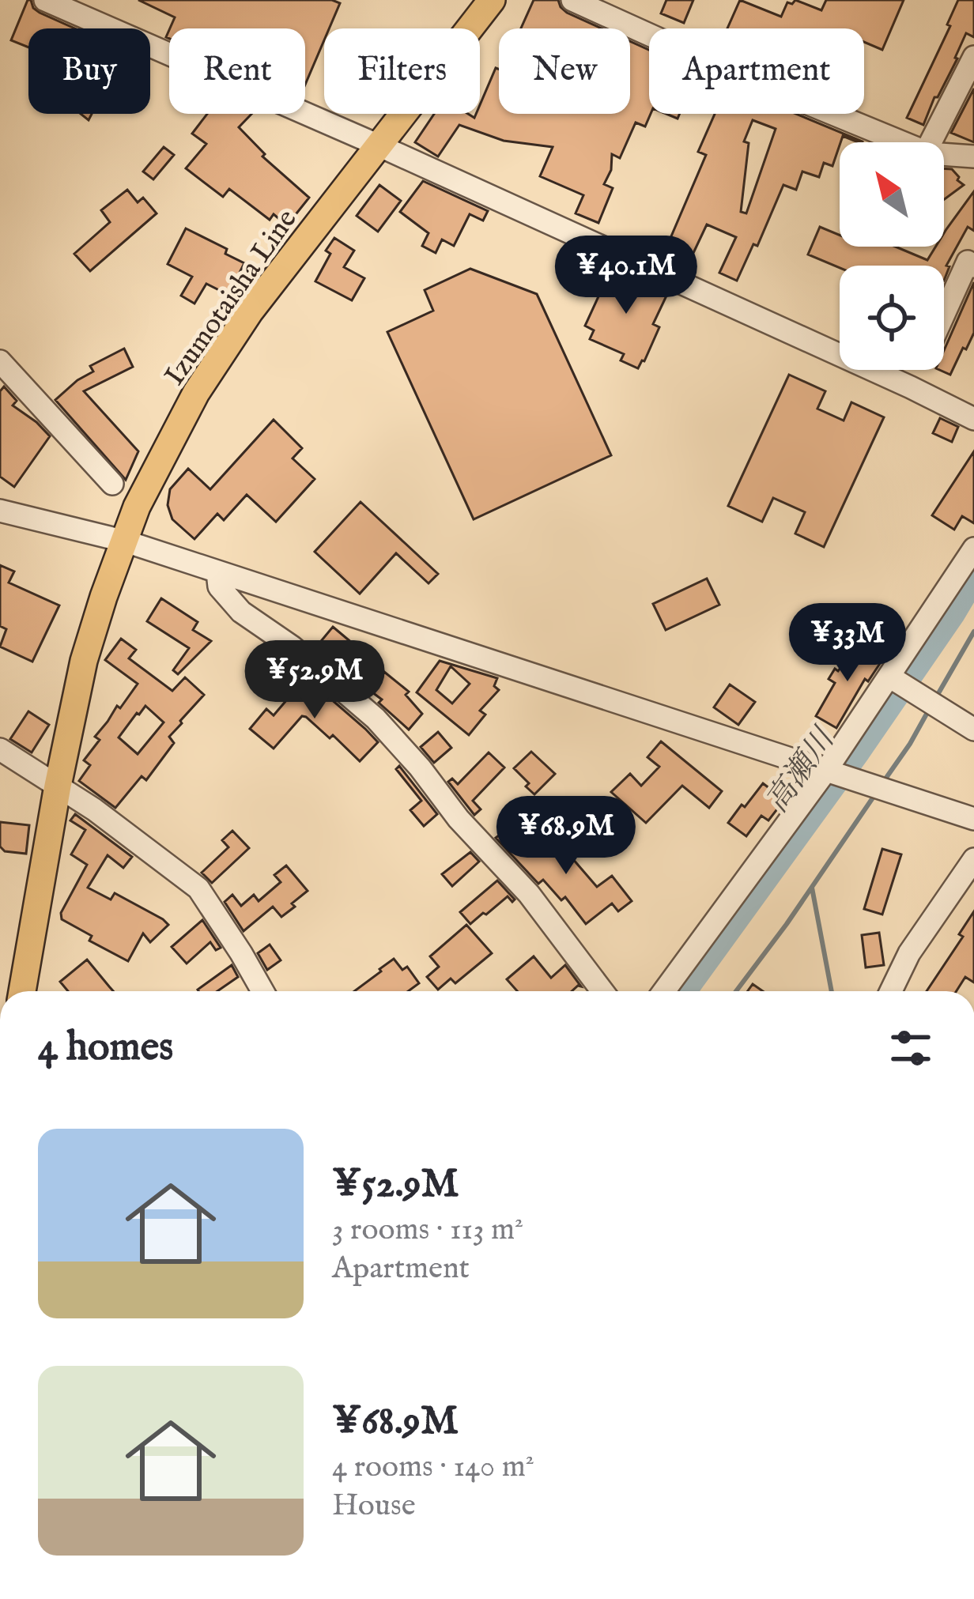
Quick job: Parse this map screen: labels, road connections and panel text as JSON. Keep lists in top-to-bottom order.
{
  "streets": {
    "main road": ["Izumotaisha Line"]
  },
  "water": ["高瀬川"],
  "north": "top left",
  "page": {
    "chip": [
      "Buy",
      "Rent",
      "Filters",
      "New",
      "Apartment"
    ],
    "price": [
      "¥40.1M",
      "¥33M",
      "¥52.9M",
      "¥68.9M"
    ],
    "heading": "4 homes",
    "list": [
      {
        "name": "¥52.9M",
        "note": "3 rooms · 113 m² · Apartment"
      },
      {
        "name": "¥68.9M",
        "note": "4 rooms · 140 m² · House"
      }
    ]
  }
}
